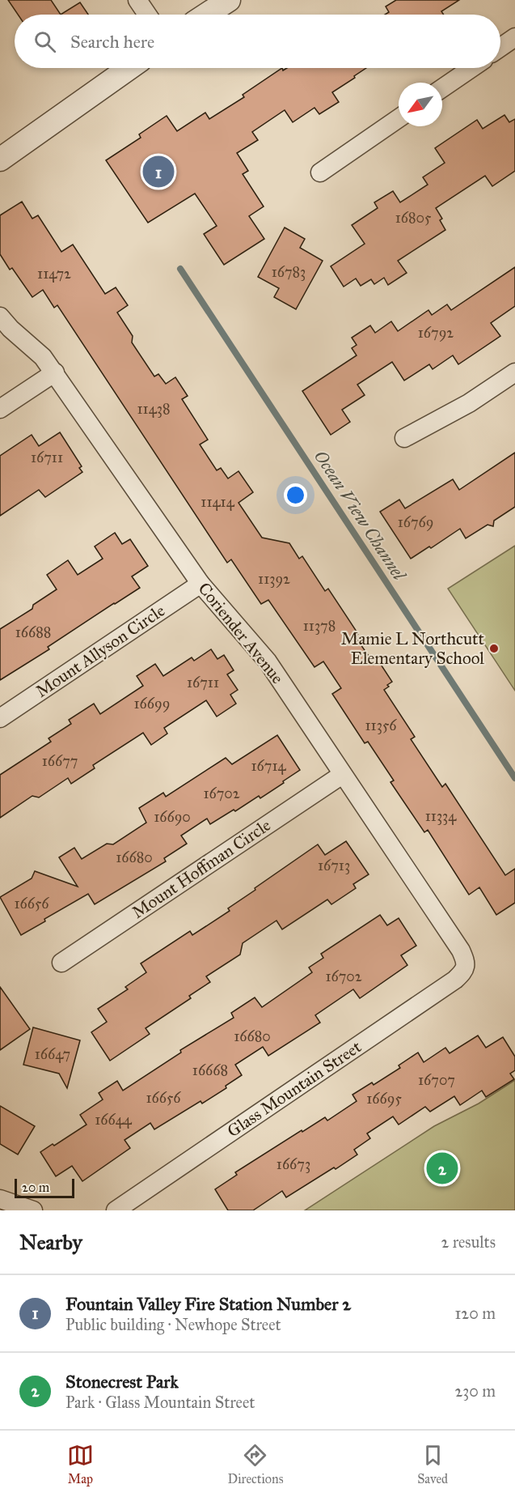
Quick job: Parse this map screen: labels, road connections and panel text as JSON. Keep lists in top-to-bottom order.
{
  "streets": {
    "street": [
      "Coriender Avenue",
      "Mount Allyson Circle",
      "Mount Hoffman Circle",
      "Glass Mountain Street"
    ]
  },
  "crossings": [
    ["Coriender Avenue", "Mount Allyson Circle"],
    ["Coriender Avenue", "Mount Hoffman Circle"],
    ["Coriender Avenue", "Glass Mountain Street"]
  ],
  "water": ["Ocean View Channel"],
  "places": ["Mamie L Northcutt Elementary School"],
  "house_numbers": [
    "16805",
    "16783",
    "11472",
    "16792",
    "11438",
    "16711",
    "11414",
    "16769",
    "11392",
    "11378",
    "16688",
    "16711",
    "16699",
    "11356",
    "16677",
    "16714",
    "16702",
    "11334",
    "16690",
    "16680",
    "16713",
    "16656",
    "16702",
    "16680",
    "16647",
    "16668",
    "16707",
    "16656",
    "16695",
    "16644",
    "16673"
  ],
  "scale_bar": "20 m",
  "north": "bottom left",
  "page": {
    "search": "Search here",
    "pins": ["1", "2"],
    "scale": "20 m",
    "heading": ["Nearby", "2 results"],
    "list": [
      {
        "mark": "1",
        "name": "Fountain Valley Fire Station Number 2",
        "note": "Public building · Newhope Street",
        "value": "120 m"
      },
      {
        "mark": "2",
        "name": "Stonecrest Park",
        "note": "Park · Glass Mountain Street",
        "value": "230 m"
      }
    ],
    "nav": ["Map", "Directions", "Saved"]
  }
}
